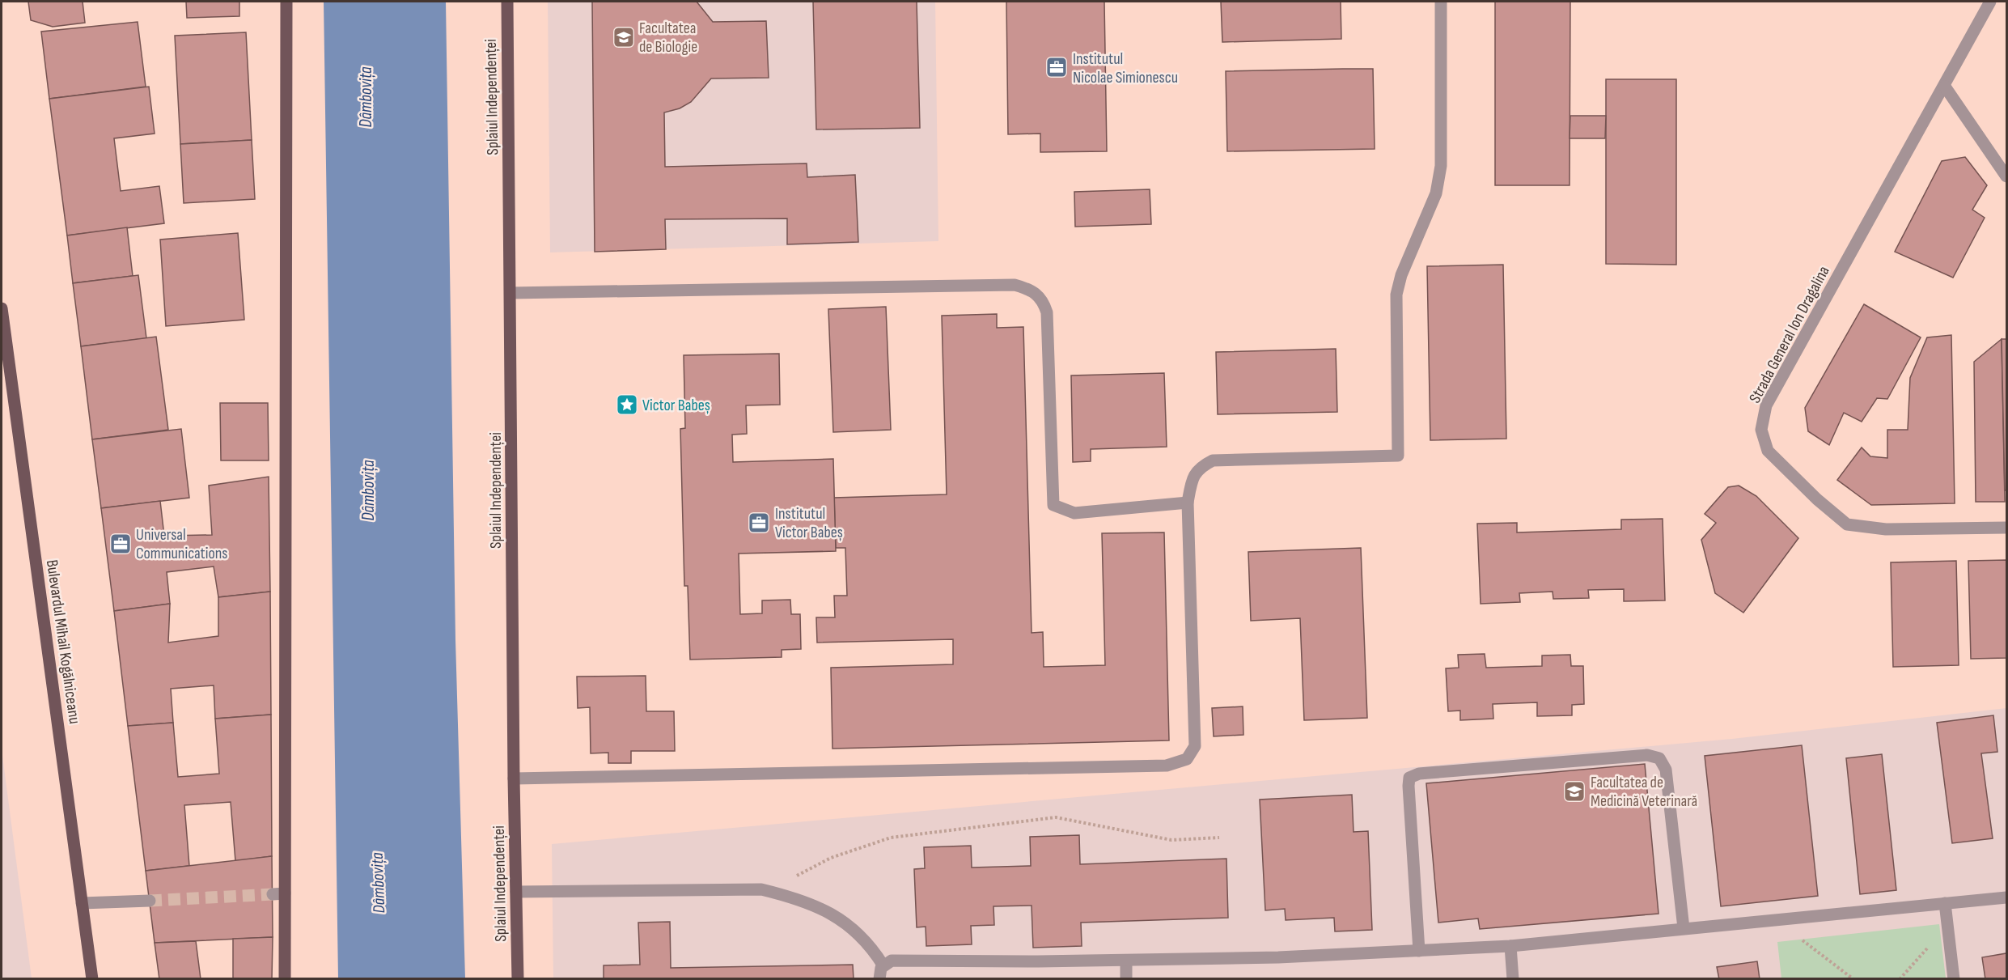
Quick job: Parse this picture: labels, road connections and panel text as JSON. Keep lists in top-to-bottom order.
{
  "streets": {
    "main road": ["Splaiul Independenței", "Bulevardul Mihail Kogălniceanu"],
    "street": ["Strada General Ion Dragalina"]
  },
  "water": ["Dâmbovița"],
  "places": {
    "school or university": ["Facultatea de Biologie", "Facultatea de Medicină Veterinară"],
    "office": ["Institutul Nicolae Simionescu", "Institutul Victor Babeș", "Universal Communications"],
    "place": ["Victor Babeș"]
  }
}
